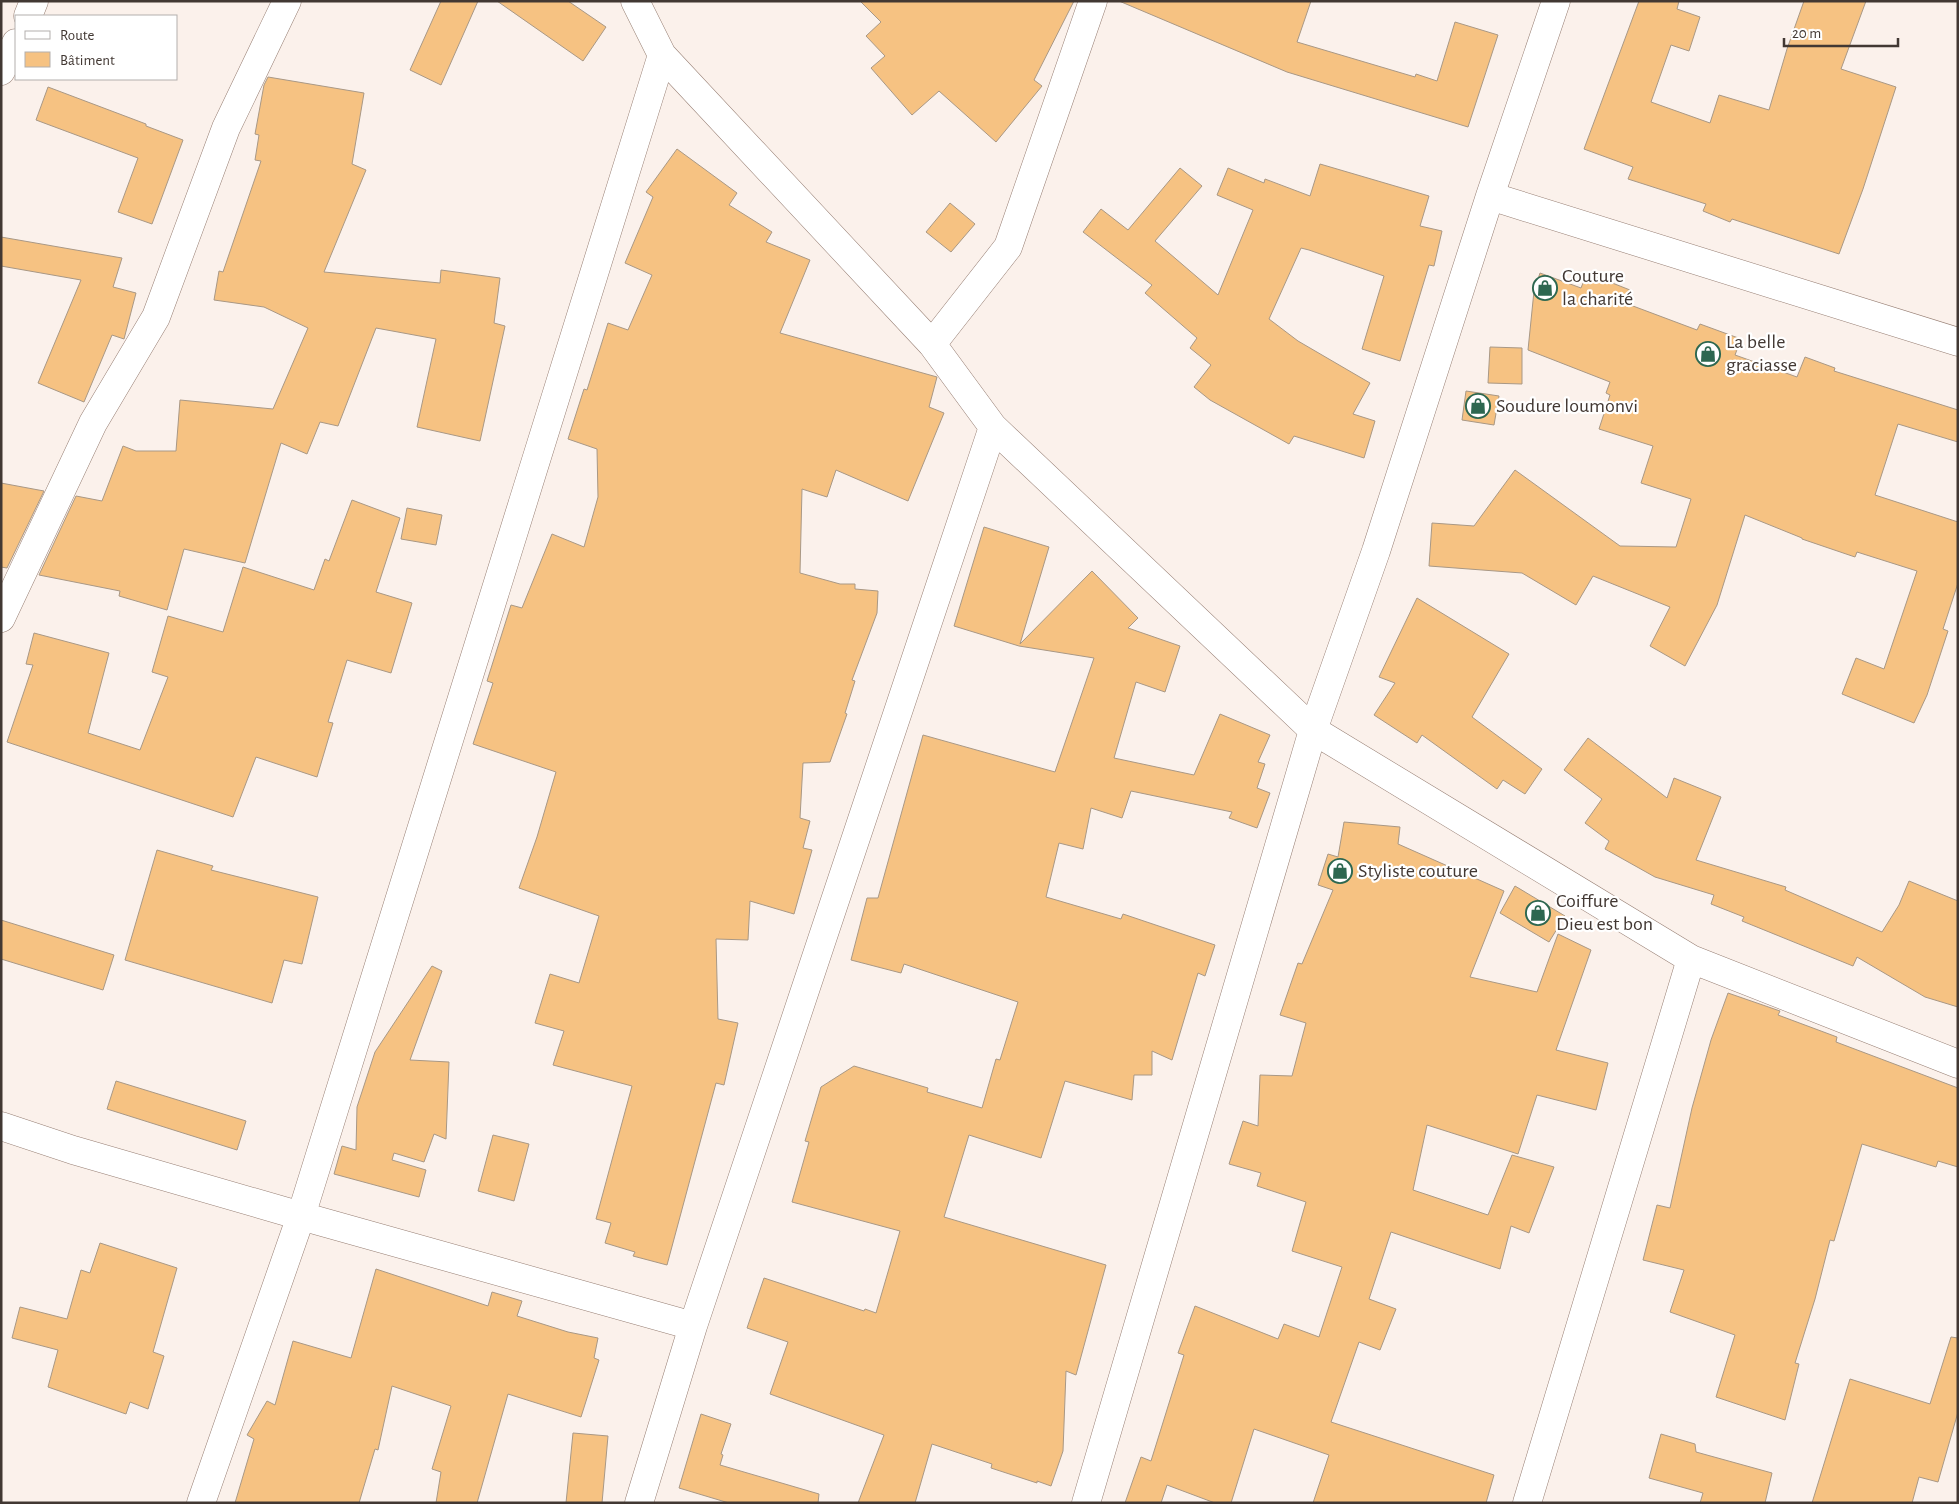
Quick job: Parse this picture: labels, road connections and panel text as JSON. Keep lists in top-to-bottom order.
{
  "places": {
    "shop": [
      "Couture la charité",
      "La belle graciasse",
      "Soudure loumonvi",
      "Styliste couture",
      "Coiffure Dieu est bon"
    ]
  },
  "legend": ["Route", "Bâtiment"],
  "scale_bar": "20 m"
}
